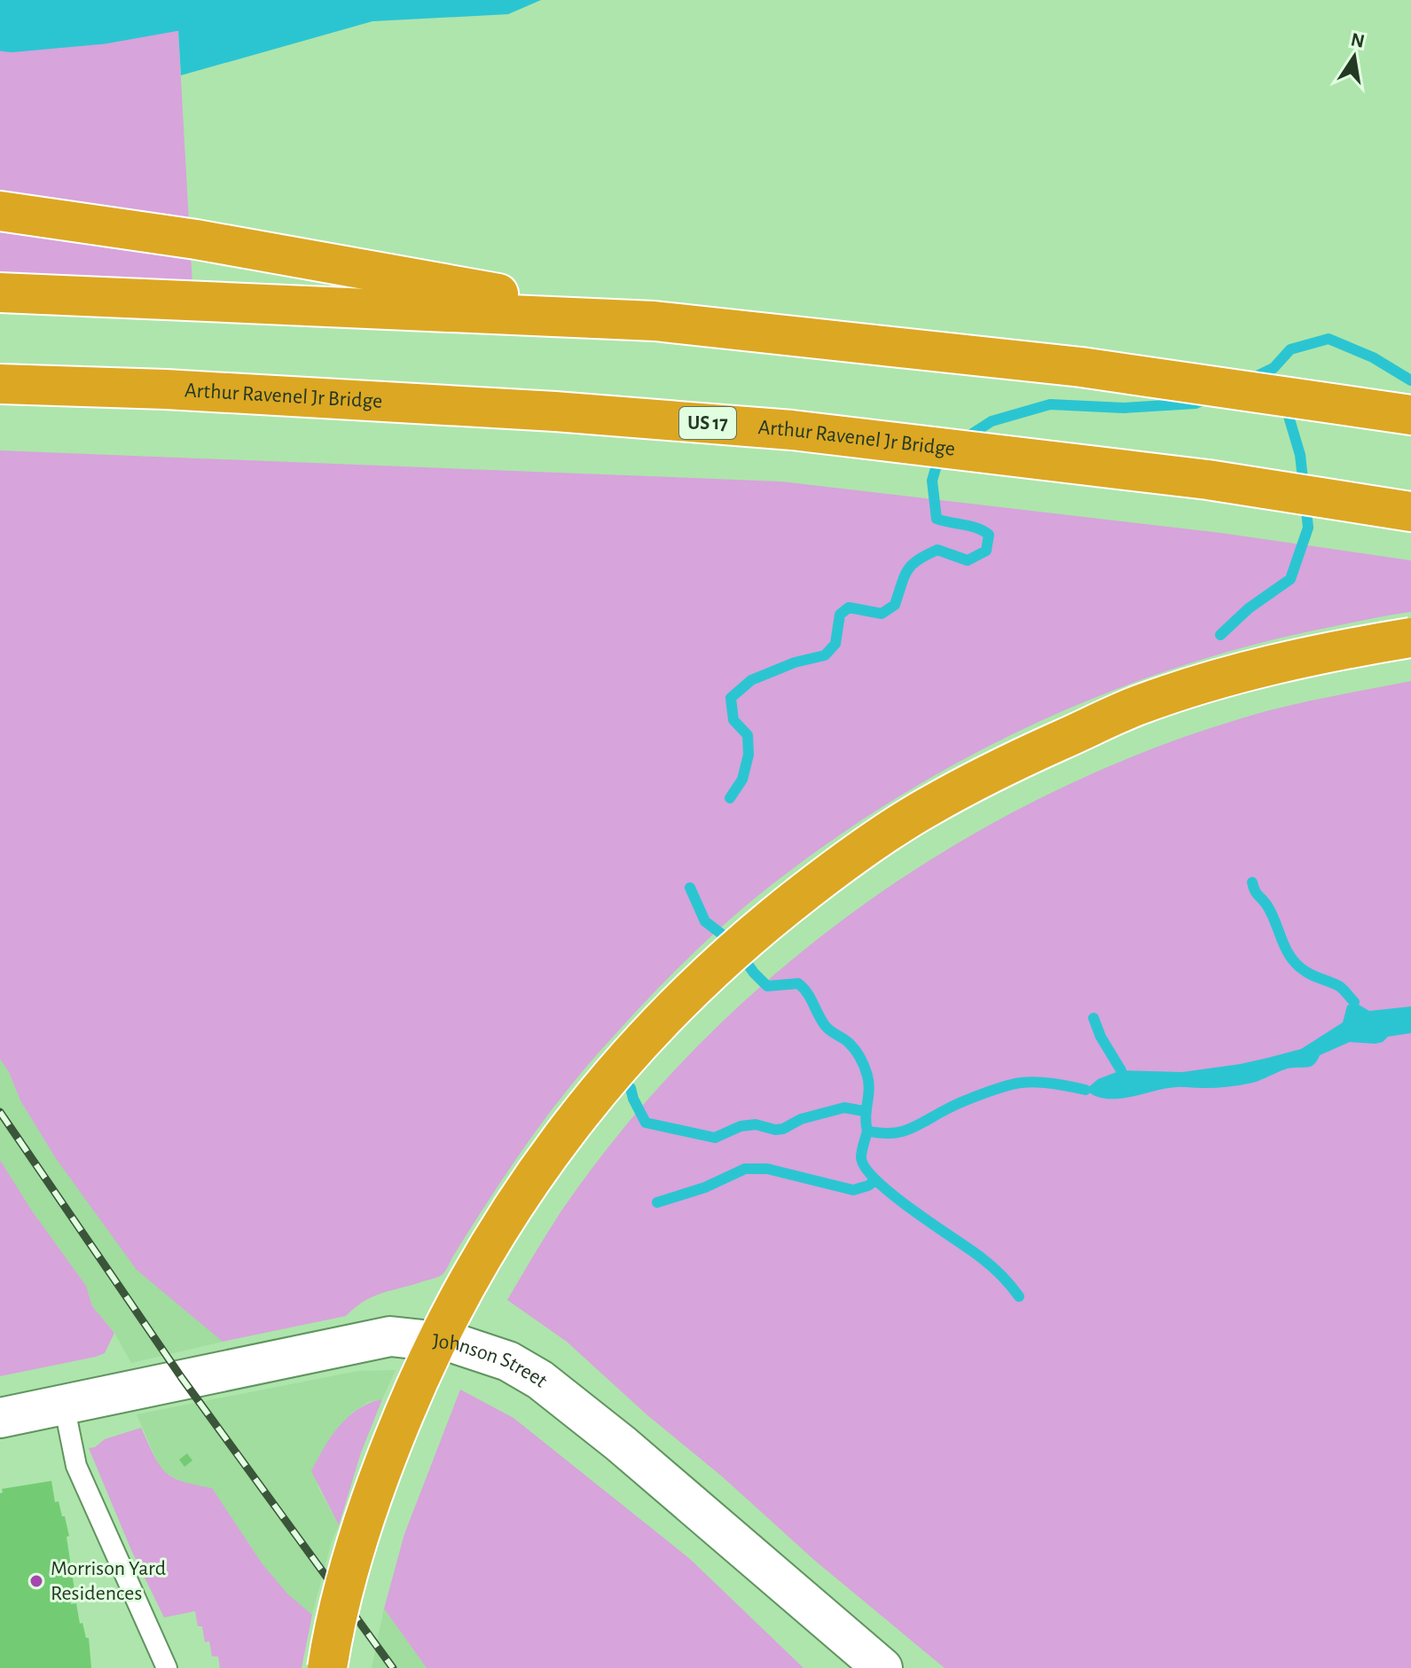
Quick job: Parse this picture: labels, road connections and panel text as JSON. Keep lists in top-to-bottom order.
{
  "streets": {
    "highway": ["Arthur Ravenel Jr Bridge", "US 17"],
    "street": ["Johnson Street"]
  },
  "places": ["Morrison Yard Residences"],
  "north": "top"
}
